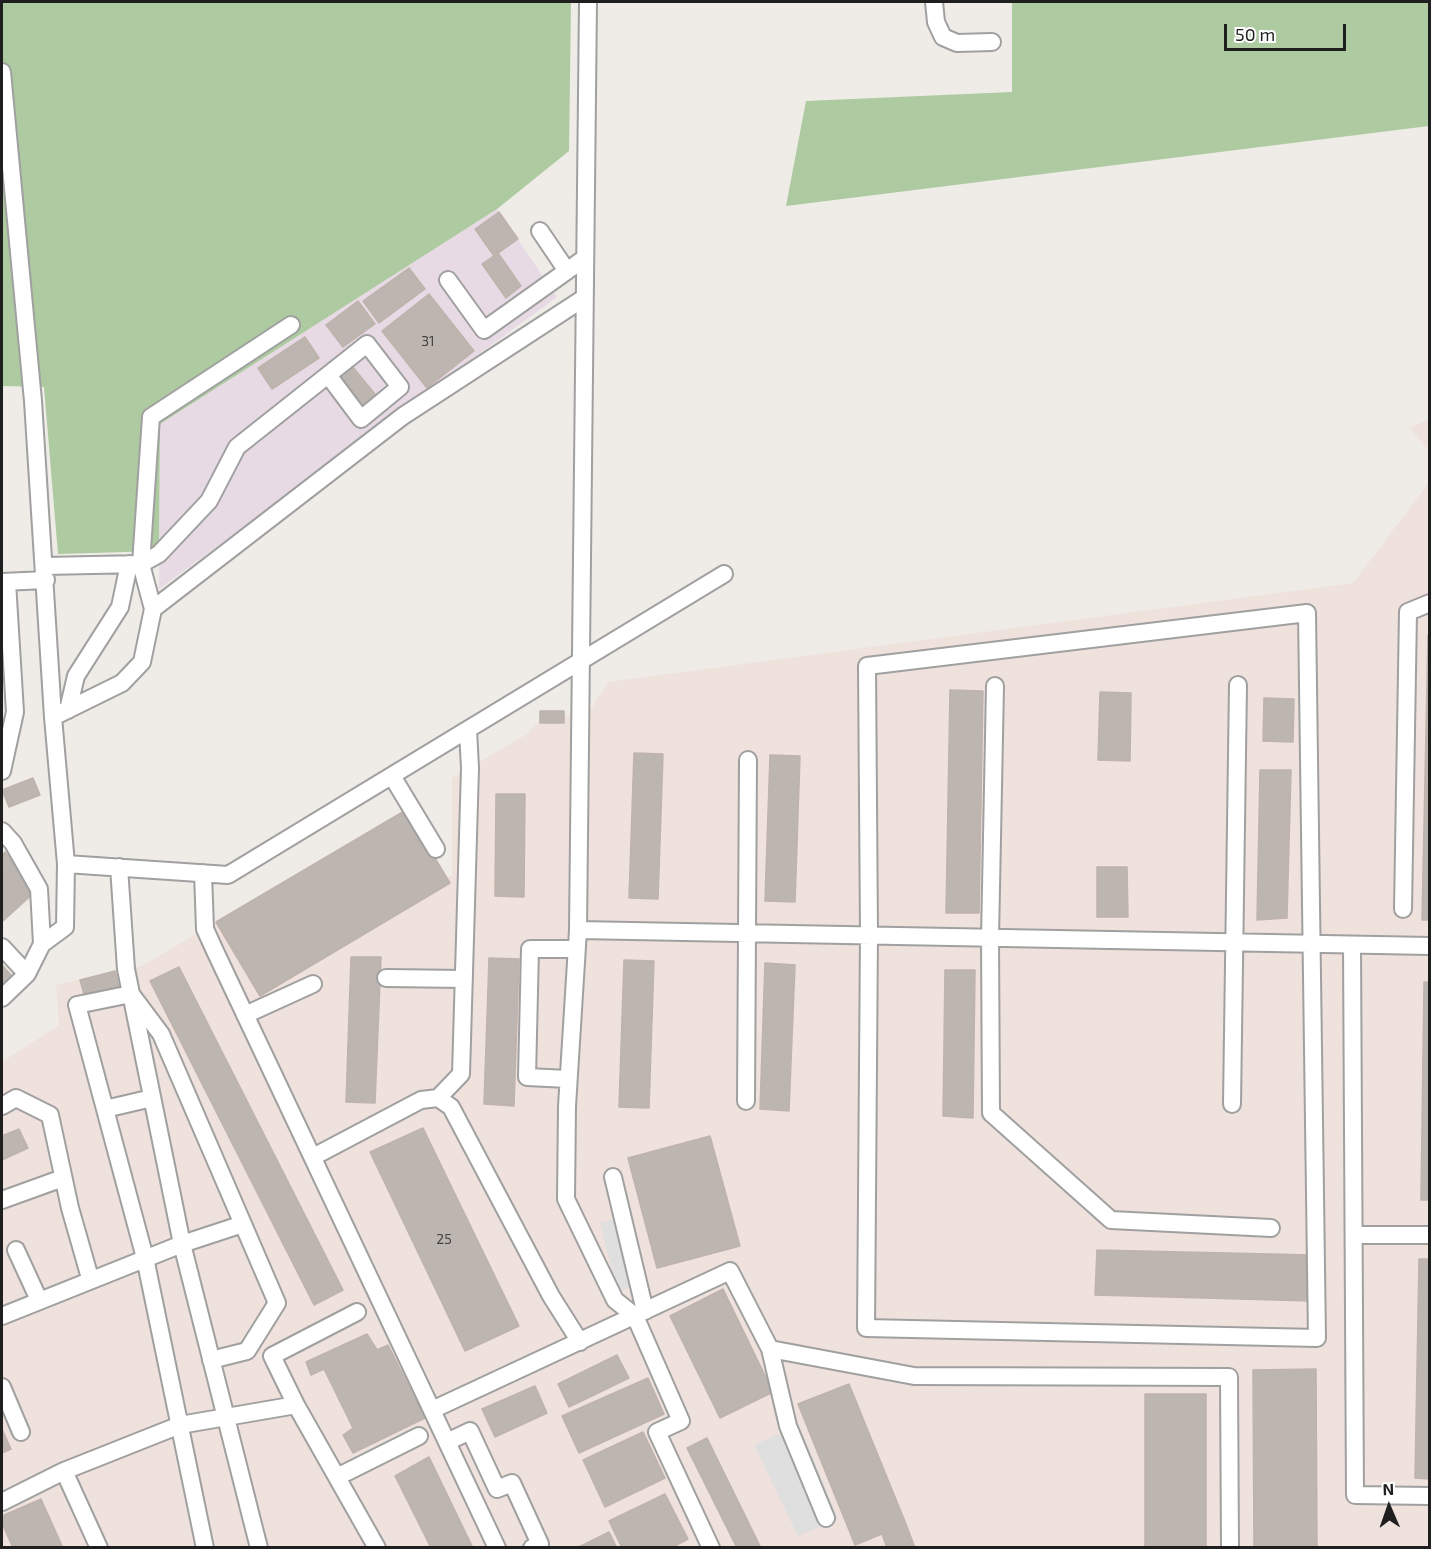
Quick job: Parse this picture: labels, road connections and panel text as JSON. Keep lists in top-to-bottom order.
{
  "house_numbers": ["31", "25"],
  "scale_bar": "50 m",
  "north": "top"
}
